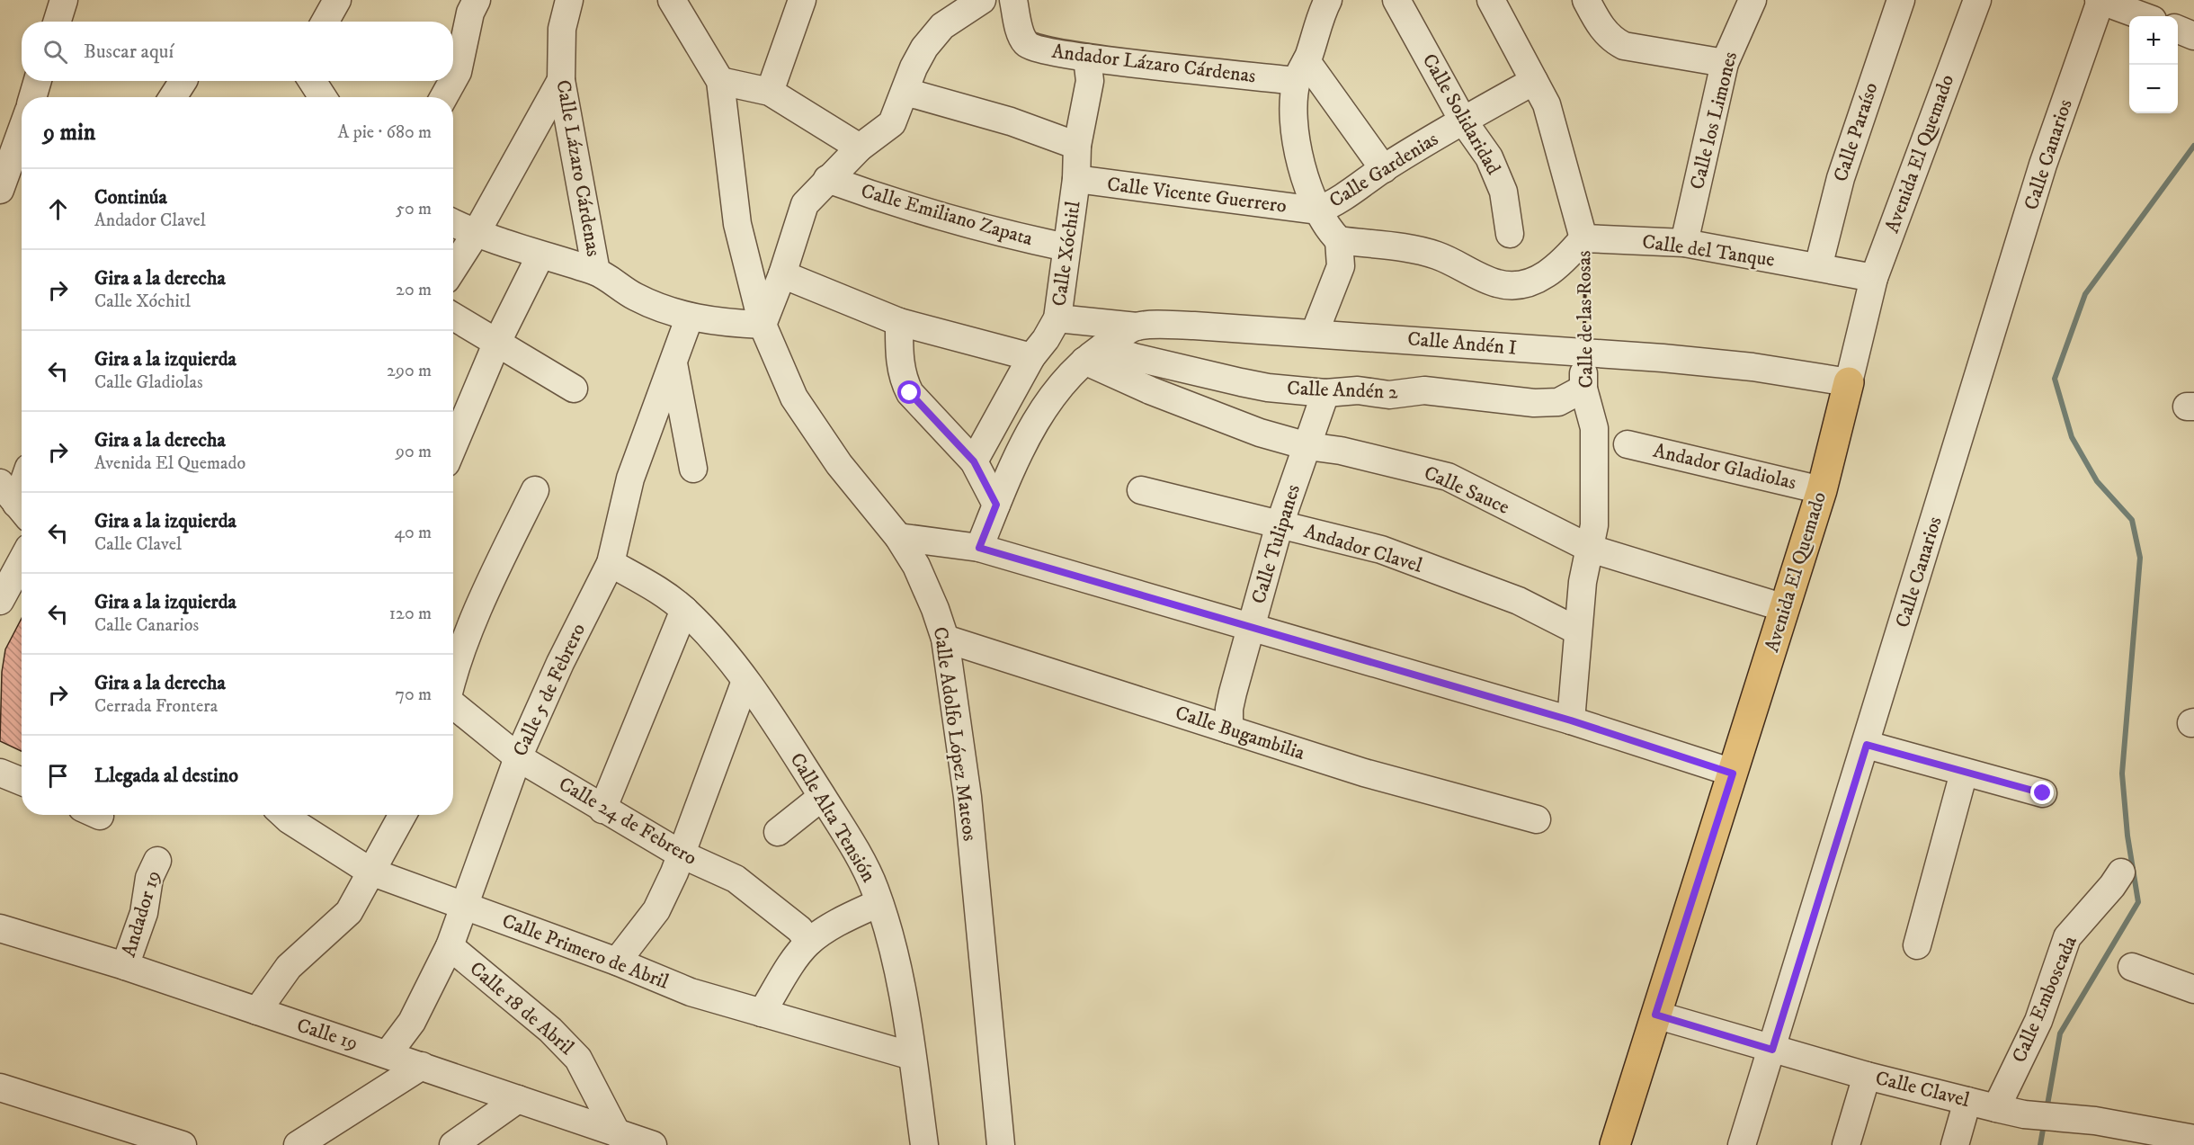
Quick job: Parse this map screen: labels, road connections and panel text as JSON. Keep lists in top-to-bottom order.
{
  "streets": {
    "main road": ["Avenida El Quemado"],
    "street": [
      "Andador Lázaro Cárdenas",
      "Calle Solidaridad",
      "Calle los Limones",
      "Calle Paraíso",
      "Calle Canarios",
      "Calle Lázaro Cárdenas",
      "Calle Gardenias",
      "Calle Vicente Guerrero",
      "Calle Emiliano Zapata",
      "Calle del Tanque",
      "Calle Xóchitl",
      "Calle de las Rosas",
      "Calle Andén I",
      "Calle Andén 2",
      "Andador Gladiolas",
      "Calle Sauce",
      "Calle Tulipanes",
      "Andador Clavel",
      "Calle 5 de Febrero",
      "Calle Bugambilia",
      "Calle Adolfo López Mateos",
      "Calle Alta Tensión",
      "Calle 24 de Febrero",
      "Andador 19",
      "Calle Primero de Abril",
      "Calle Emboscada",
      "Calle 18 de Abril",
      "Calle 19",
      "Calle Clavel"
    ]
  },
  "crossings": [
    ["Andador Lázaro Cárdenas", "Calle Xóchitl"],
    ["Calle Solidaridad", "Calle Gardenias"],
    ["Calle los Limones", "Calle del Tanque"],
    ["Calle Paraíso", "Calle del Tanque"],
    ["Avenida El Quemado", "Calle del Tanque"],
    ["Avenida El Quemado", "Calle Andén I"],
    ["Avenida El Quemado", "Andador Gladiolas"],
    ["Avenida El Quemado", "Calle Sauce"],
    ["Avenida El Quemado", "Calle Clavel"],
    ["Calle Canarios", "Calle Clavel"],
    ["Calle Gardenias", "Calle Vicente Guerrero"],
    ["Calle Gardenias", "Calle de las Rosas"],
    ["Calle Vicente Guerrero", "Calle Xóchitl"],
    ["Calle Emiliano Zapata", "Calle Xóchitl"],
    ["Calle del Tanque", "Calle de las Rosas"],
    ["Calle Xóchitl", "Calle Andén I"],
    ["Calle de las Rosas", "Calle Andén I"],
    ["Calle de las Rosas", "Calle Andén 2"],
    ["Calle de las Rosas", "Calle Sauce"],
    ["Calle de las Rosas", "Andador Clavel"],
    ["Calle Andén 2", "Calle Sauce"],
    ["Calle Andén 2", "Calle Tulipanes"],
    ["Calle Sauce", "Calle Tulipanes"],
    ["Calle Tulipanes", "Andador Clavel"],
    ["Calle Tulipanes", "Calle Bugambilia"],
    ["Calle 5 de Febrero", "Calle Alta Tensión"],
    ["Calle 5 de Febrero", "Calle 24 de Febrero"],
    ["Calle 5 de Febrero", "Calle Primero de Abril"],
    ["Calle 5 de Febrero", "Calle 18 de Abril"],
    ["Calle 5 de Febrero", "Calle 19"],
    ["Calle Bugambilia", "Calle Adolfo López Mateos"],
    ["Calle Alta Tensión", "Calle Primero de Abril"],
    ["Andador 19", "Calle 19"],
    ["Calle Emboscada", "Calle Clavel"],
    ["Calle 18 de Abril", "Calle 19"]
  ],
  "page": {
    "map_buttons": ["+", "−"],
    "search": "Buscar aquí",
    "heading": ["9 min", "A pie · 680 m"],
    "list": [
      ["Continúa", "Andador Clavel", "50 m"],
      ["Gira a la derecha", "Calle Xóchitl", "20 m"],
      ["Gira a la izquierda", "Calle Gladiolas", "290 m"],
      ["Gira a la derecha", "Avenida El Quemado", "90 m"],
      ["Gira a la izquierda", "Calle Clavel", "40 m"],
      ["Gira a la izquierda", "Calle Canarios", "120 m"],
      ["Gira a la derecha", "Cerrada Frontera", "70 m"],
      "Llegada al destino"
    ]
  }
}
